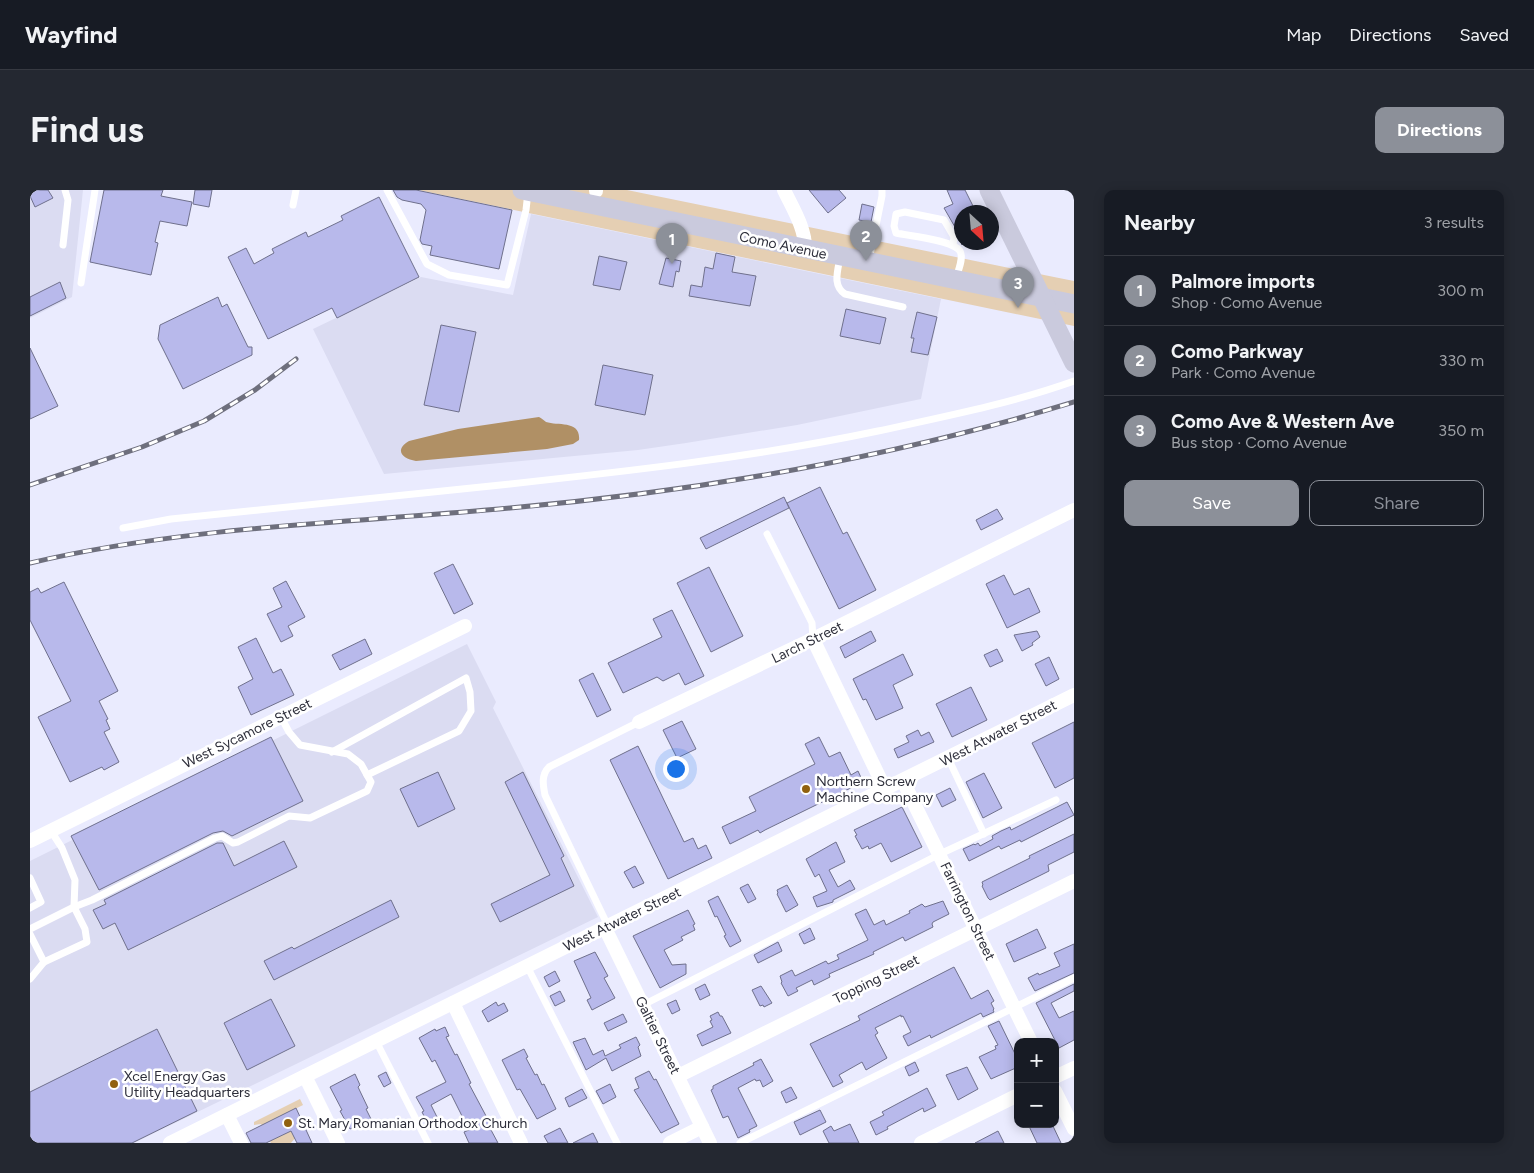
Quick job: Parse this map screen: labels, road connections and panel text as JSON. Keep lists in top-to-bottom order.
{
  "streets": {
    "main road": ["Como Avenue"],
    "street": [
      "Larch Street",
      "West Sycamore Street",
      "West Atwater Street",
      "Farrington Street",
      "Topping Street",
      "Galtier Street"
    ]
  },
  "crossings": [
    ["Larch Street", "Galtier Street"],
    ["West Atwater Street", "Farrington Street"],
    ["West Atwater Street", "Galtier Street"],
    ["Farrington Street", "Topping Street"],
    ["Topping Street", "Galtier Street"]
  ],
  "places": ["Northern Screw Machine Company", "Xcel Energy Gas Utility Headquarters", "St. Mary Romanian Orthodox Church"],
  "north": "bottom right",
  "page": {
    "header": "Wayfind",
    "nav": ["Map", "Directions", "Saved"],
    "buttons": [
      "Directions",
      ["Save", "Share"]
    ],
    "title": "Find us",
    "heading": ["Nearby", "3 results"],
    "pins": ["2", "1", "3"],
    "list": [
      {
        "mark": "1",
        "name": "Palmore imports",
        "note": "Shop · Como Avenue",
        "value": "300 m"
      },
      {
        "mark": "2",
        "name": "Como Parkway",
        "note": "Park · Como Avenue",
        "value": "330 m"
      },
      {
        "mark": "3",
        "name": "Como Ave & Western Ave",
        "note": "Bus stop · Como Avenue",
        "value": "350 m"
      }
    ],
    "map_buttons": ["+", "−"]
  }
}
